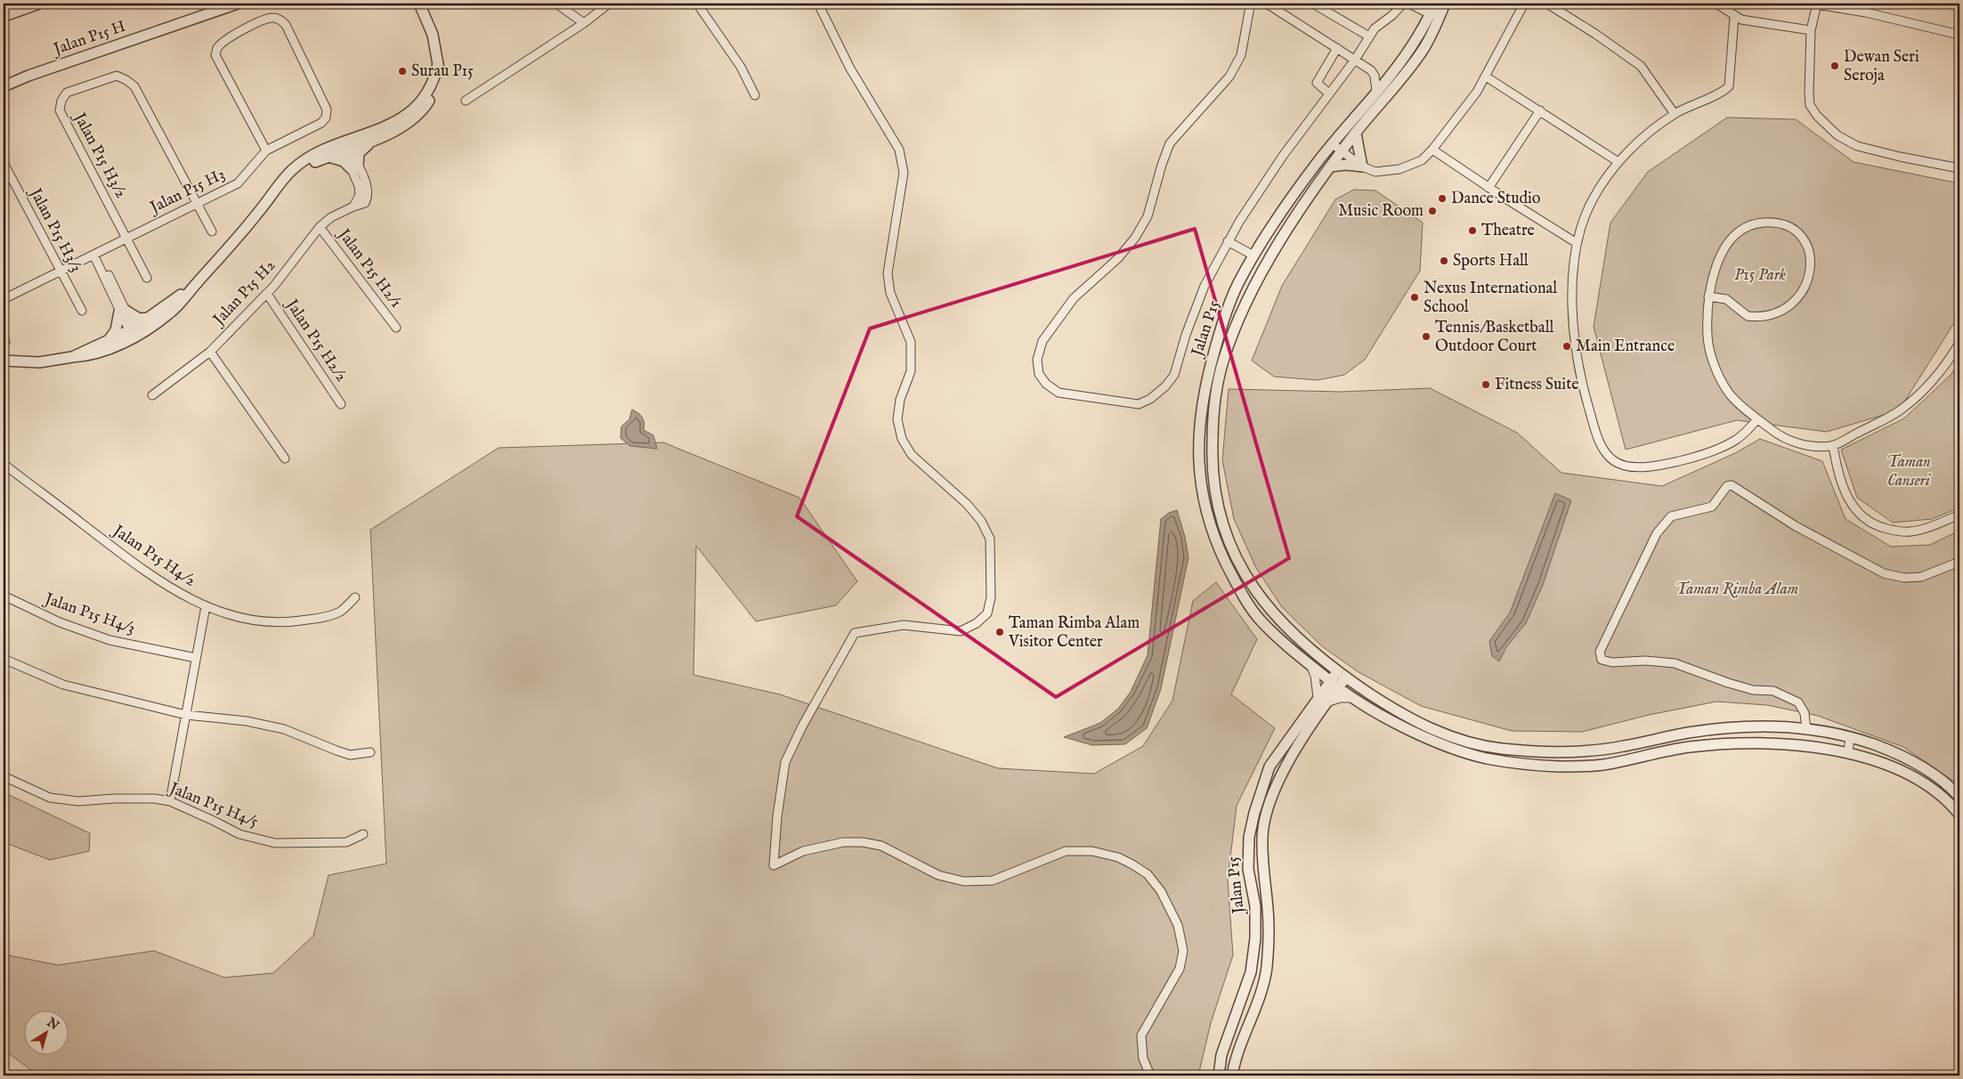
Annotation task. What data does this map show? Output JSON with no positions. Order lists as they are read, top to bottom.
{
  "streets": {
    "street": [
      "Jalan P15 H",
      "Jalan P15 H3/2",
      "Jalan P15 H3",
      "Jalan P15 H3/3",
      "Jalan P15 H2/1",
      "Jalan P15 H2",
      "Jalan P15",
      "Jalan P15 H2/2",
      "Jalan P15 H4/2",
      "Jalan P15 H4/3",
      "Jalan P15 H4/5"
    ]
  },
  "crossings": [
    ["Jalan P15 H3/2", "Jalan P15 H3"],
    ["Jalan P15 H3", "Jalan P15 H3/3"],
    ["Jalan P15 H2/1", "Jalan P15 H2"],
    ["Jalan P15 H2", "Jalan P15 H2/2"]
  ],
  "parks": ["P15 Park", "Taman Canseri", "Taman Rimba Alam"],
  "places": [
    "Dewan Seri Seroja",
    "Surau P15",
    "Dance Studio",
    "Music Room",
    "Theatre",
    "Sports Hall",
    "Nexus International School",
    "Tennis/Basketball Outdoor Court",
    "Main Entrance",
    "Fitness Suite",
    "Taman Rimba Alam Visitor Center"
  ],
  "north": "top right"
}
